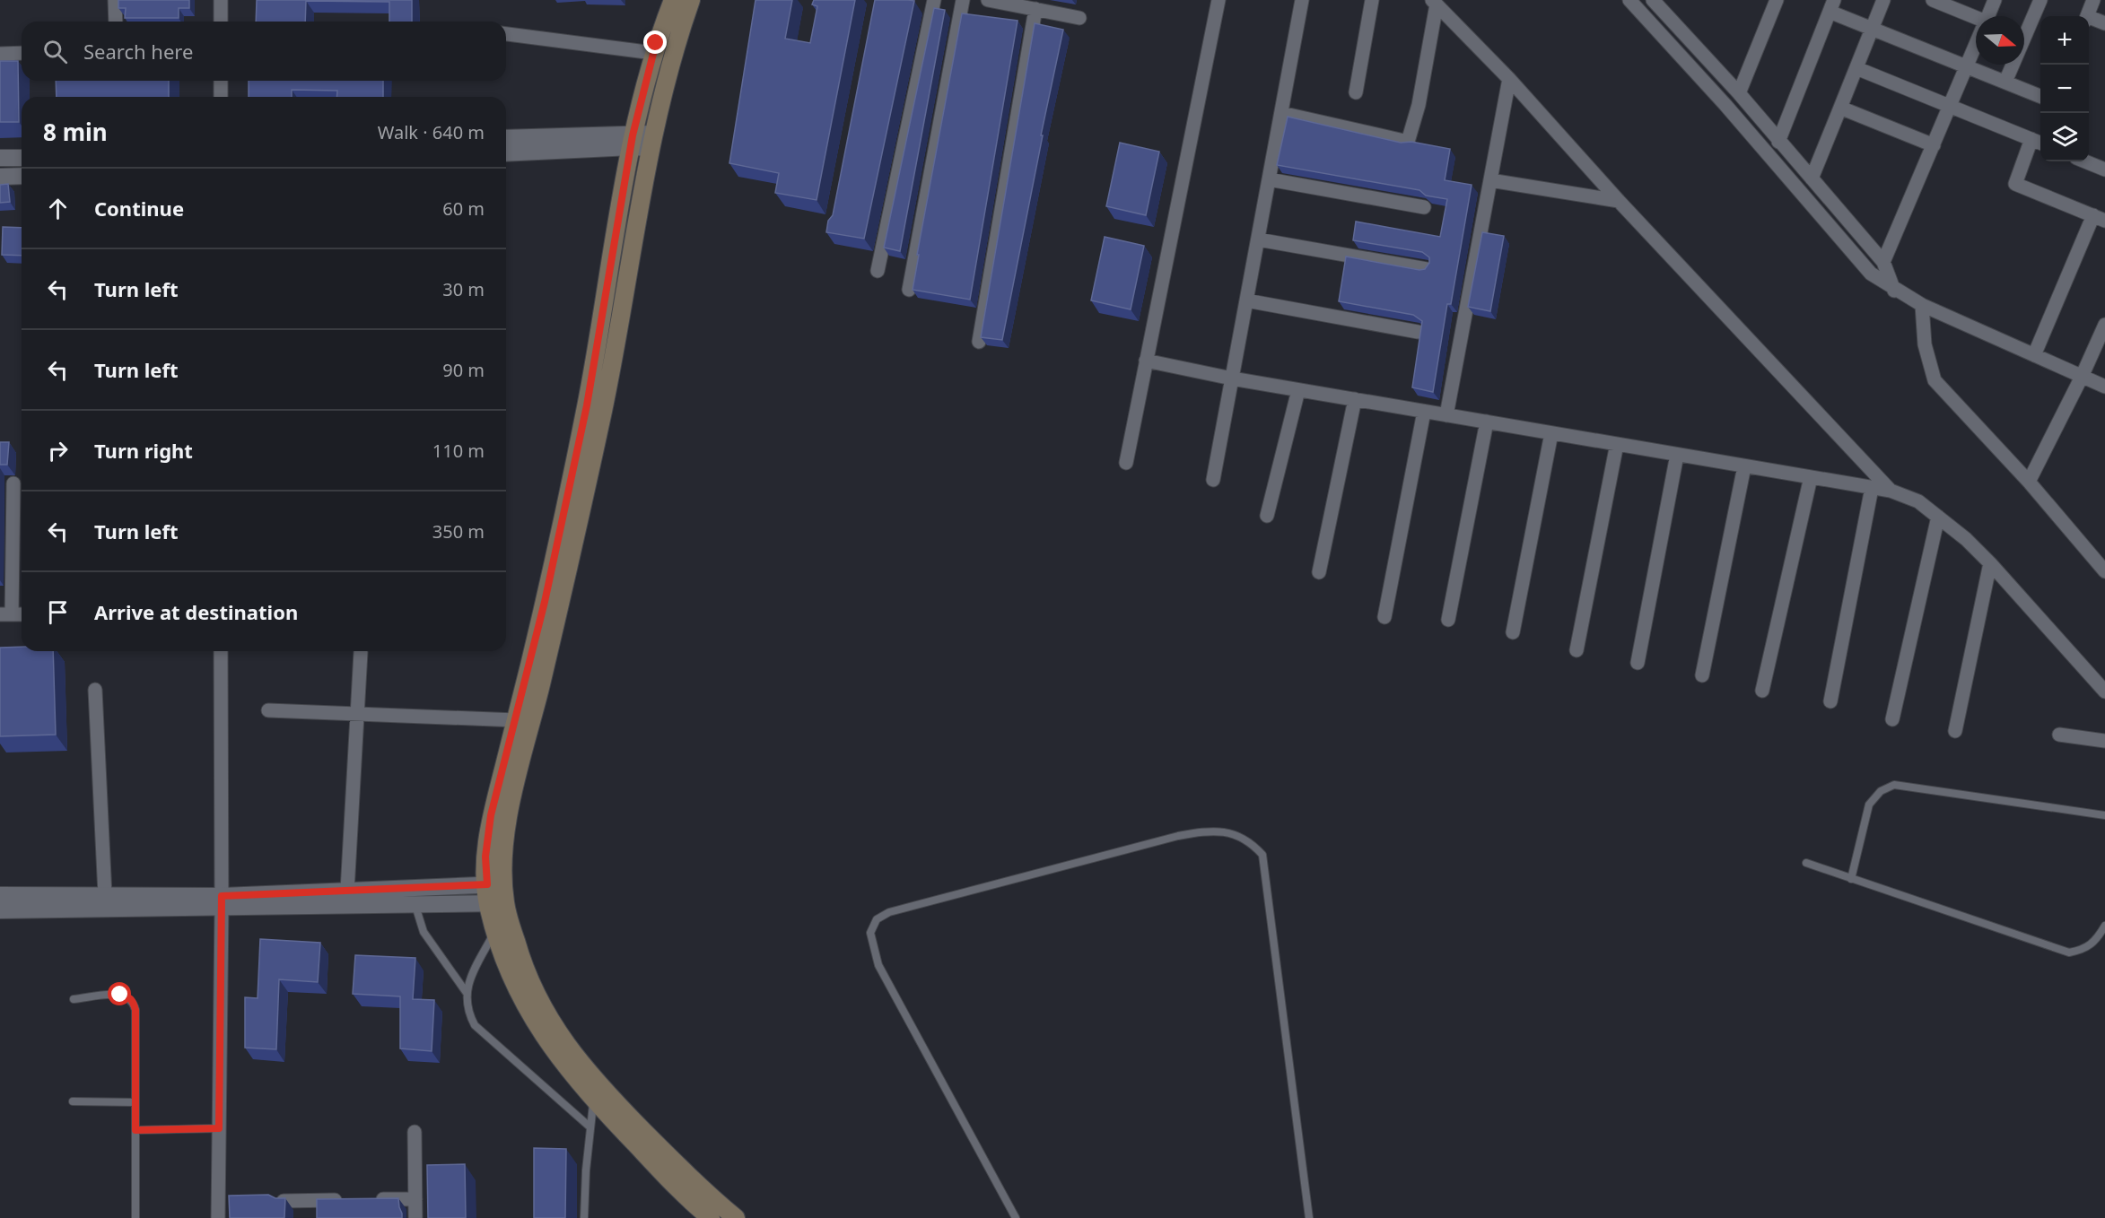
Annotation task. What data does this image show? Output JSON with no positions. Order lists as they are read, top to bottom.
{
  "north": "right",
  "page": {
    "map_buttons": ["+", "−"],
    "search": "Search here",
    "heading": ["8 min", "Walk · 640 m"],
    "list": [
      ["Continue", "60 m"],
      ["Turn left", "30 m"],
      ["Turn left", "90 m"],
      ["Turn right", "110 m"],
      ["Turn left", "350 m"],
      "Arrive at destination"
    ]
  }
}
